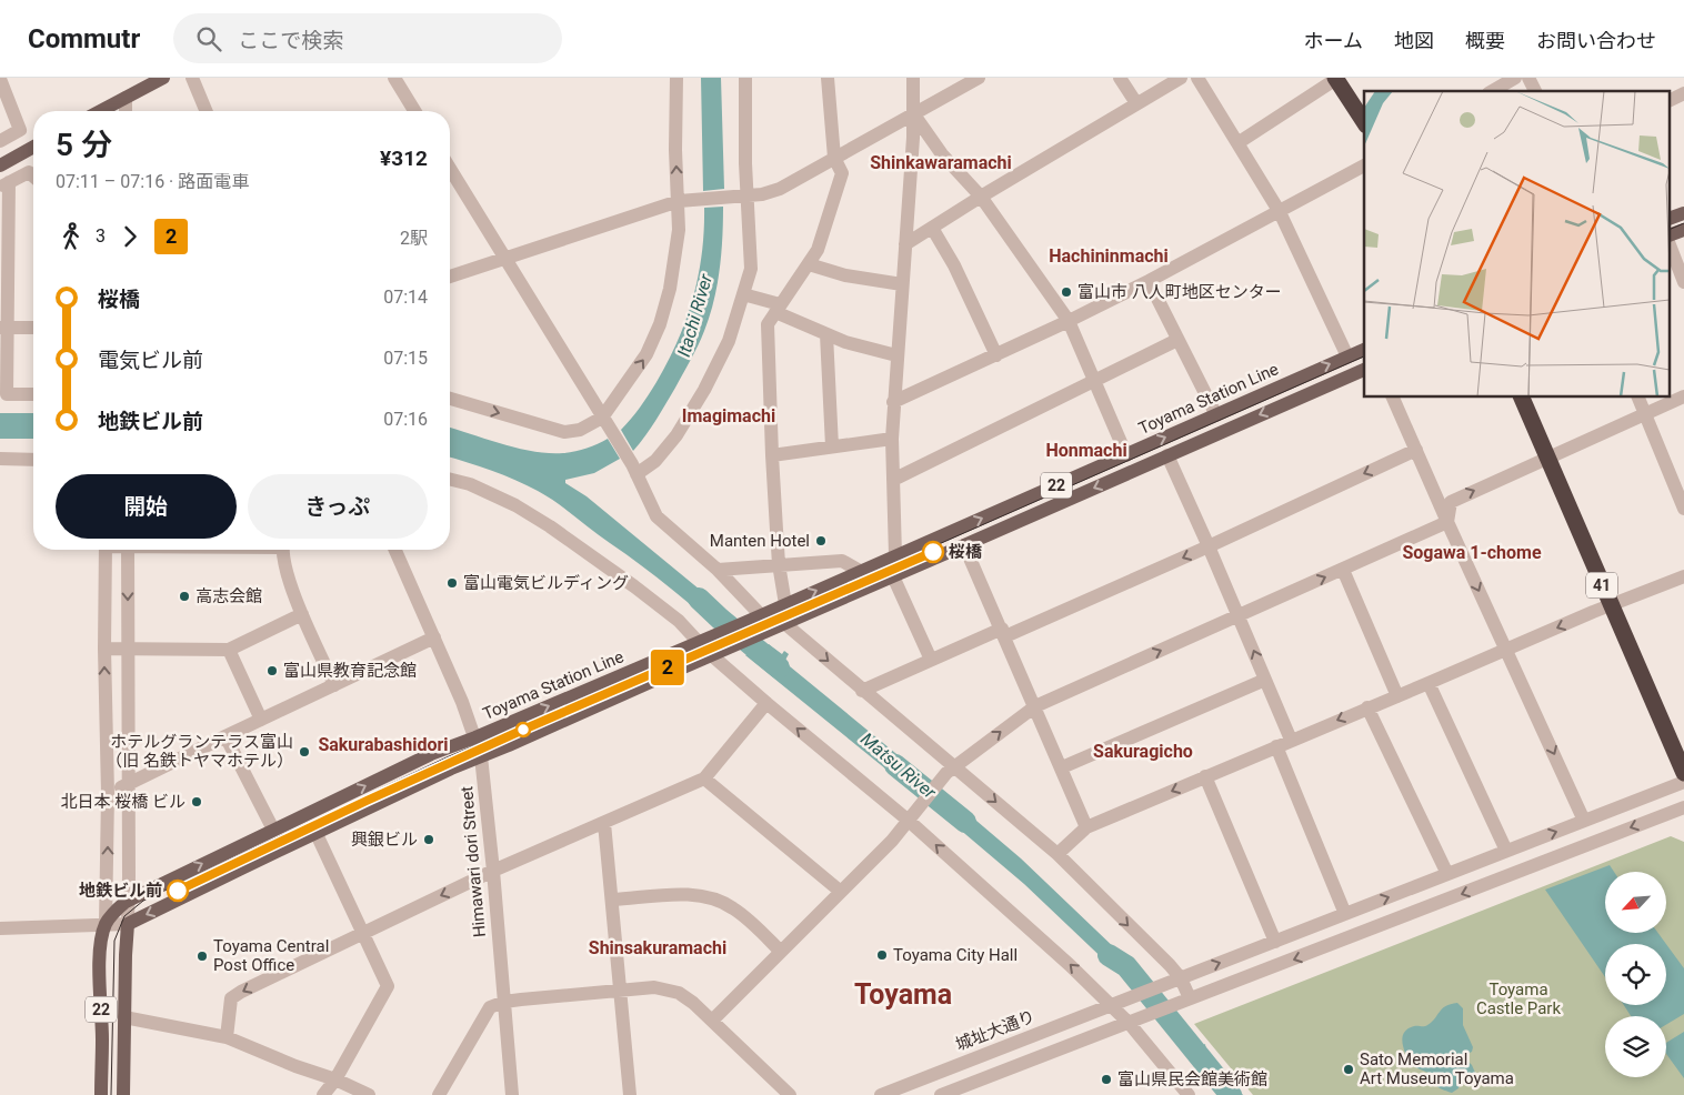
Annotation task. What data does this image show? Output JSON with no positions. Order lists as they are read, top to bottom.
{
  "streets": {
    "highway": ["41"],
    "main road": ["Toyama Station Line", "22"],
    "street": ["Himawari dori Street", "城址大通り"]
  },
  "crossings": [
    ["Toyama Station Line", "22"],
    ["Toyama Station Line", "Himawari dori Street"]
  ],
  "districts": [
    "Shinkawaramachi",
    "Hachininmachi",
    "Imagimachi",
    "Honmachi",
    "Sogawa 1-chome",
    "Sakurabashidori",
    "Sakuragicho",
    "Shinsakuramachi",
    "Toyama"
  ],
  "water": ["Itachi River", "Matsu River"],
  "parks": ["Toyama Castle Park"],
  "places": [
    "富山市 八人町地区センター",
    "Manten Hotel",
    "桜橋",
    "富山電気ビルディング",
    "高志会館",
    "富山県教育記念館",
    "ホテルグランテラス富山 （旧 名鉄トヤマホテル）",
    "北日本 桜橋 ビル",
    "興銀ビル",
    "地鉄ビル前",
    "Toyama City Hall",
    "Toyama Central Post Office",
    "Sato Memorial Art Museum Toyama",
    "富山県民会館美術館"
  ],
  "lines": ["tram line 2"],
  "north": "bottom left",
  "page": {
    "header": "Commutr",
    "search": "ここで検索",
    "nav": [
      "ホーム",
      "地図",
      "概要",
      "お問い合わせ"
    ],
    "on_map": "2",
    "heading": ["5 分", "07:11 – 07:16 · 路面電車", "¥312"],
    "legs": ["3", "2", "2駅"],
    "list": [
      {
        "name": "桜橋",
        "value": "07:14"
      },
      {
        "name": "電気ビル前",
        "value": "07:15"
      },
      {
        "name": "地鉄ビル前",
        "value": "07:16"
      }
    ],
    "buttons": ["開始", "きっぷ"]
  }
}
